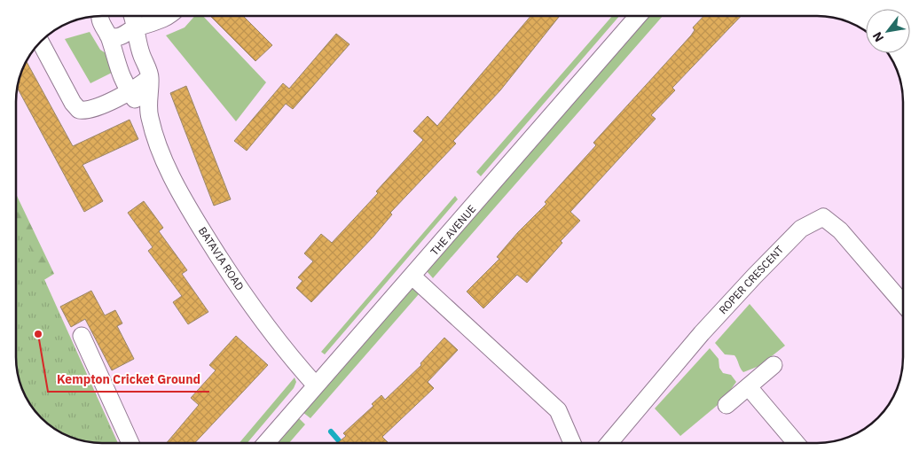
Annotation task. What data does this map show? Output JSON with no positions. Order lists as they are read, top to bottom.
{
  "streets": {
    "street": ["THE AVENUE", "BATAVIA ROAD", "ROPER CRESCENT"]
  },
  "crossings": [
    ["THE AVENUE", "BATAVIA ROAD"]
  ],
  "places": ["Kempton Cricket Ground"],
  "north": "bottom left"
}
